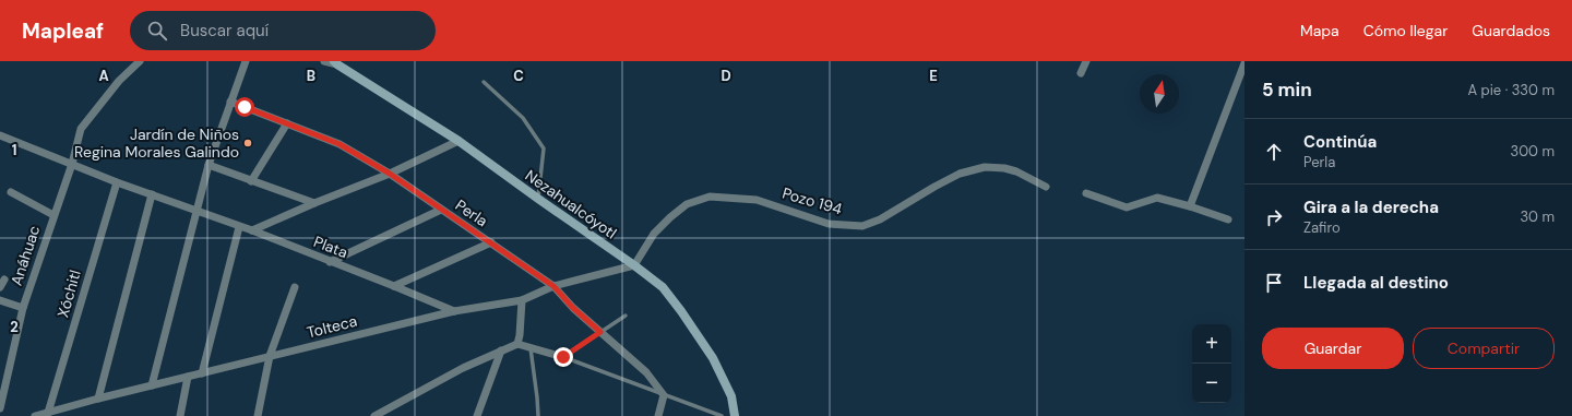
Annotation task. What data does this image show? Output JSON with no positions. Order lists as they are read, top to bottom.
{
  "streets": {
    "main road": ["Nezahualcóyotl"],
    "street": [
      "Pozo 194",
      "Perla",
      "Plata",
      "Anáhuac",
      "Xóchitl",
      "Tolteca"
    ]
  },
  "crossings": [
    ["Pozo 194", "Nezahualcóyotl"],
    ["Pozo 194", "Tolteca"],
    ["Nezahualcóyotl", "Tolteca"],
    ["Perla", "Tolteca"],
    ["Plata", "Anáhuac"],
    ["Plata", "Xóchitl"],
    ["Plata", "Tolteca"],
    ["Xóchitl", "Tolteca"]
  ],
  "places": ["Jardín de Niños Regina Morales Galindo"],
  "north": "top",
  "page": {
    "header": "Mapleaf",
    "search": "Buscar aquí",
    "nav": ["Mapa", "Cómo llegar", "Guardados"],
    "heading": ["5 min", "A pie · 330 m"],
    "list": [
      ["Continúa", "Perla", "300 m"],
      ["Gira a la derecha", "Zafiro", "30 m"],
      "Llegada al destino"
    ],
    "buttons": ["Guardar", "Compartir"],
    "map_buttons": ["+", "−"]
  },
  "grid": {
    "columns": [
      "A",
      "B",
      "C",
      "D",
      "E"
    ],
    "rows": ["1", "2"]
  }
}
